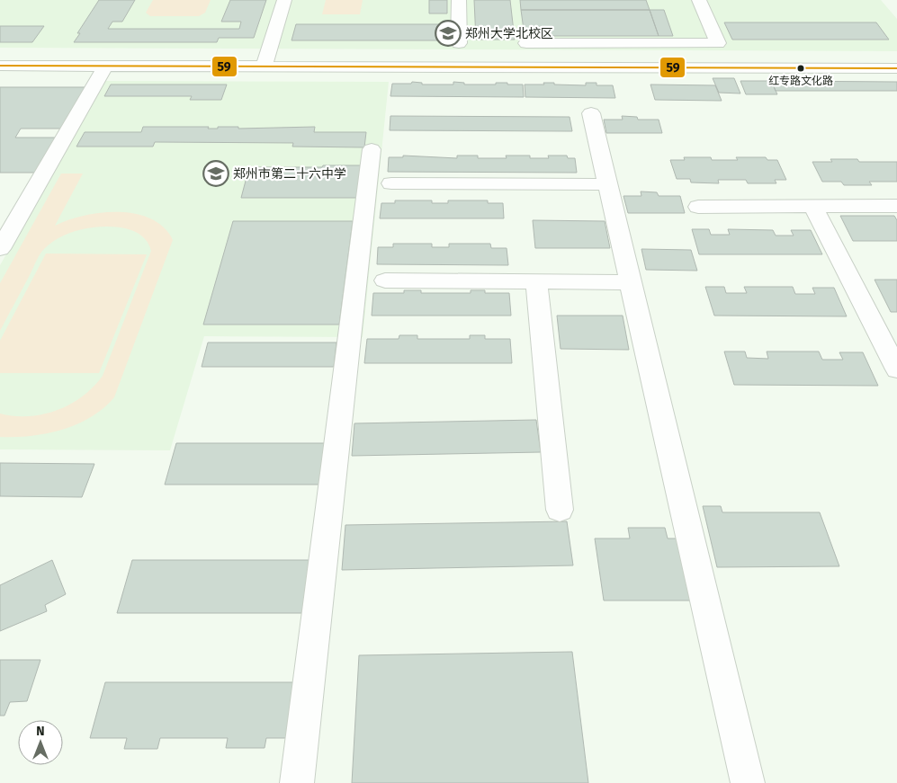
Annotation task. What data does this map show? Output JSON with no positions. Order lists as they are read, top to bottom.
{
  "places": {
    "school or university": ["郑州大学北校区", "郑州市第二十六中学"],
    "other": ["红专路文化路"]
  },
  "lines": ["transit line 59"],
  "north": "top"
}
